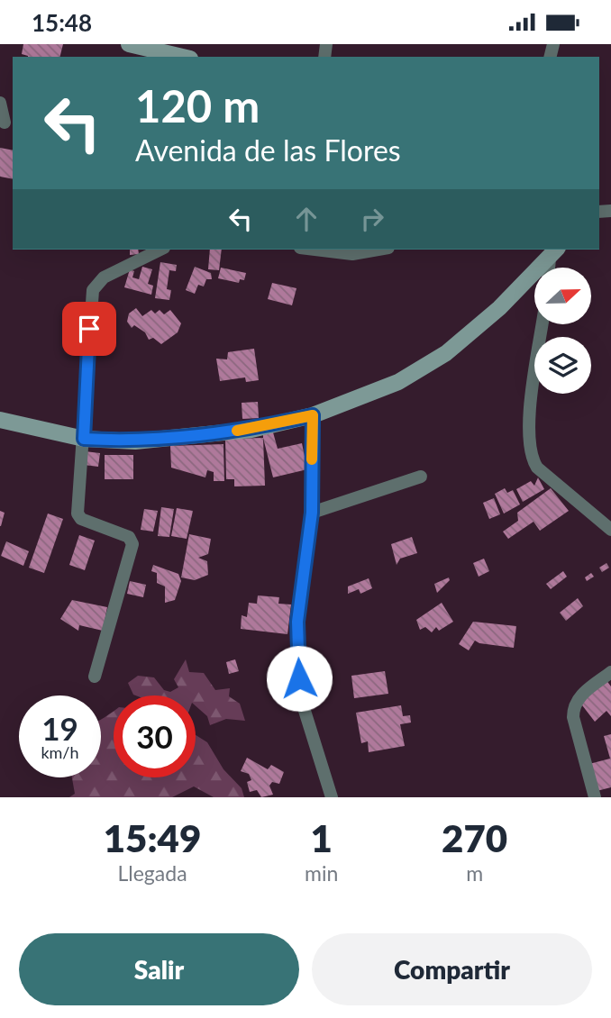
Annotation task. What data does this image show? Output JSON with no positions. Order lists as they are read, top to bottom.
{
  "north": "right",
  "page": {
    "status": "15:48",
    "turn": ["120 m", "Avenida de las Flores"],
    "speed": "19 km/h",
    "limit": "30",
    "eta": [
      "15:49",
      "Llegada",
      "1",
      "min",
      "270",
      "m"
    ],
    "buttons": ["Salir", "Compartir"]
  }
}
